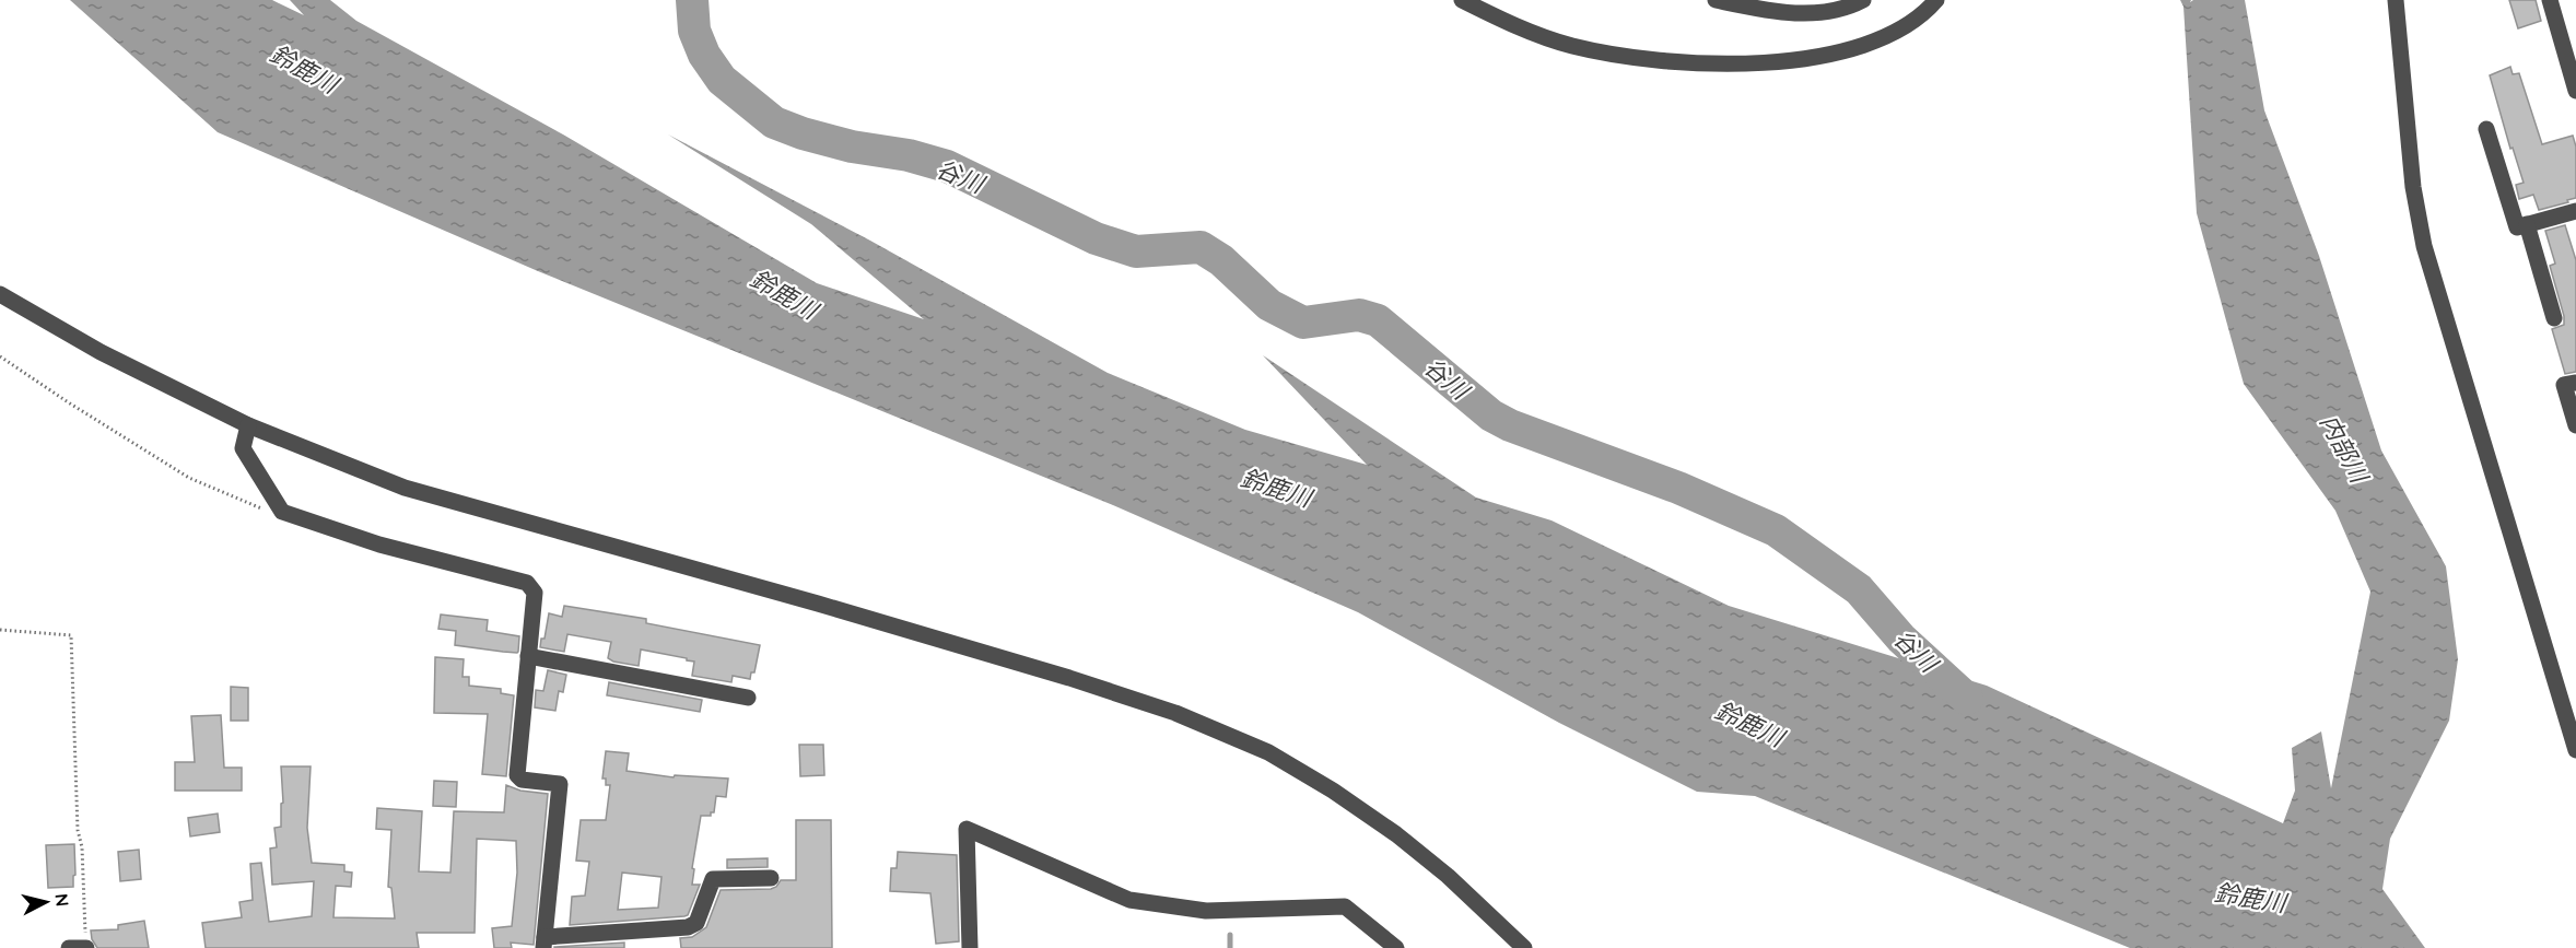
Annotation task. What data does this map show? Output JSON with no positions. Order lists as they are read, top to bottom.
{
  "water": ["鈴鹿川", "谷川", "内部川"],
  "north": "right"
}
